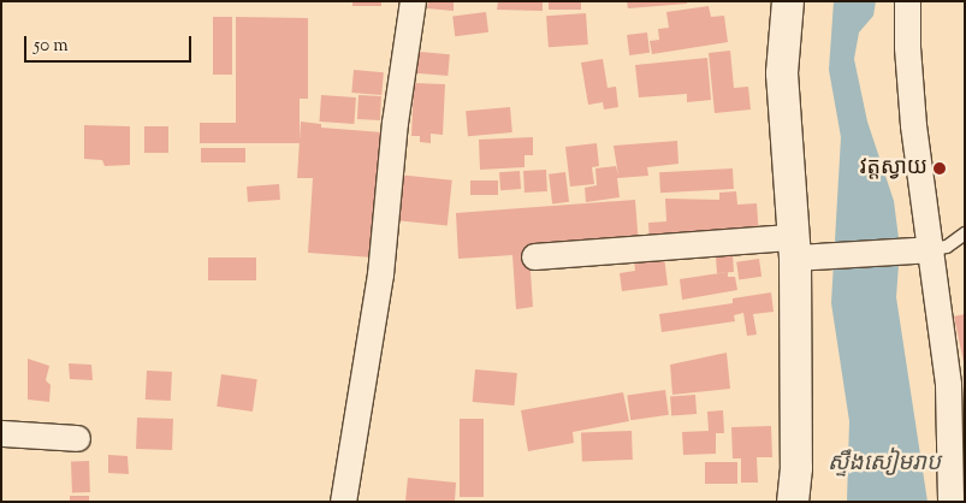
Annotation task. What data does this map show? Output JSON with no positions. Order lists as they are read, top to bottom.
{
  "water": ["ស្ទឹងសៀមរាប"],
  "places": ["វត្តស្វាយ"],
  "scale_bar": "50 m"
}
